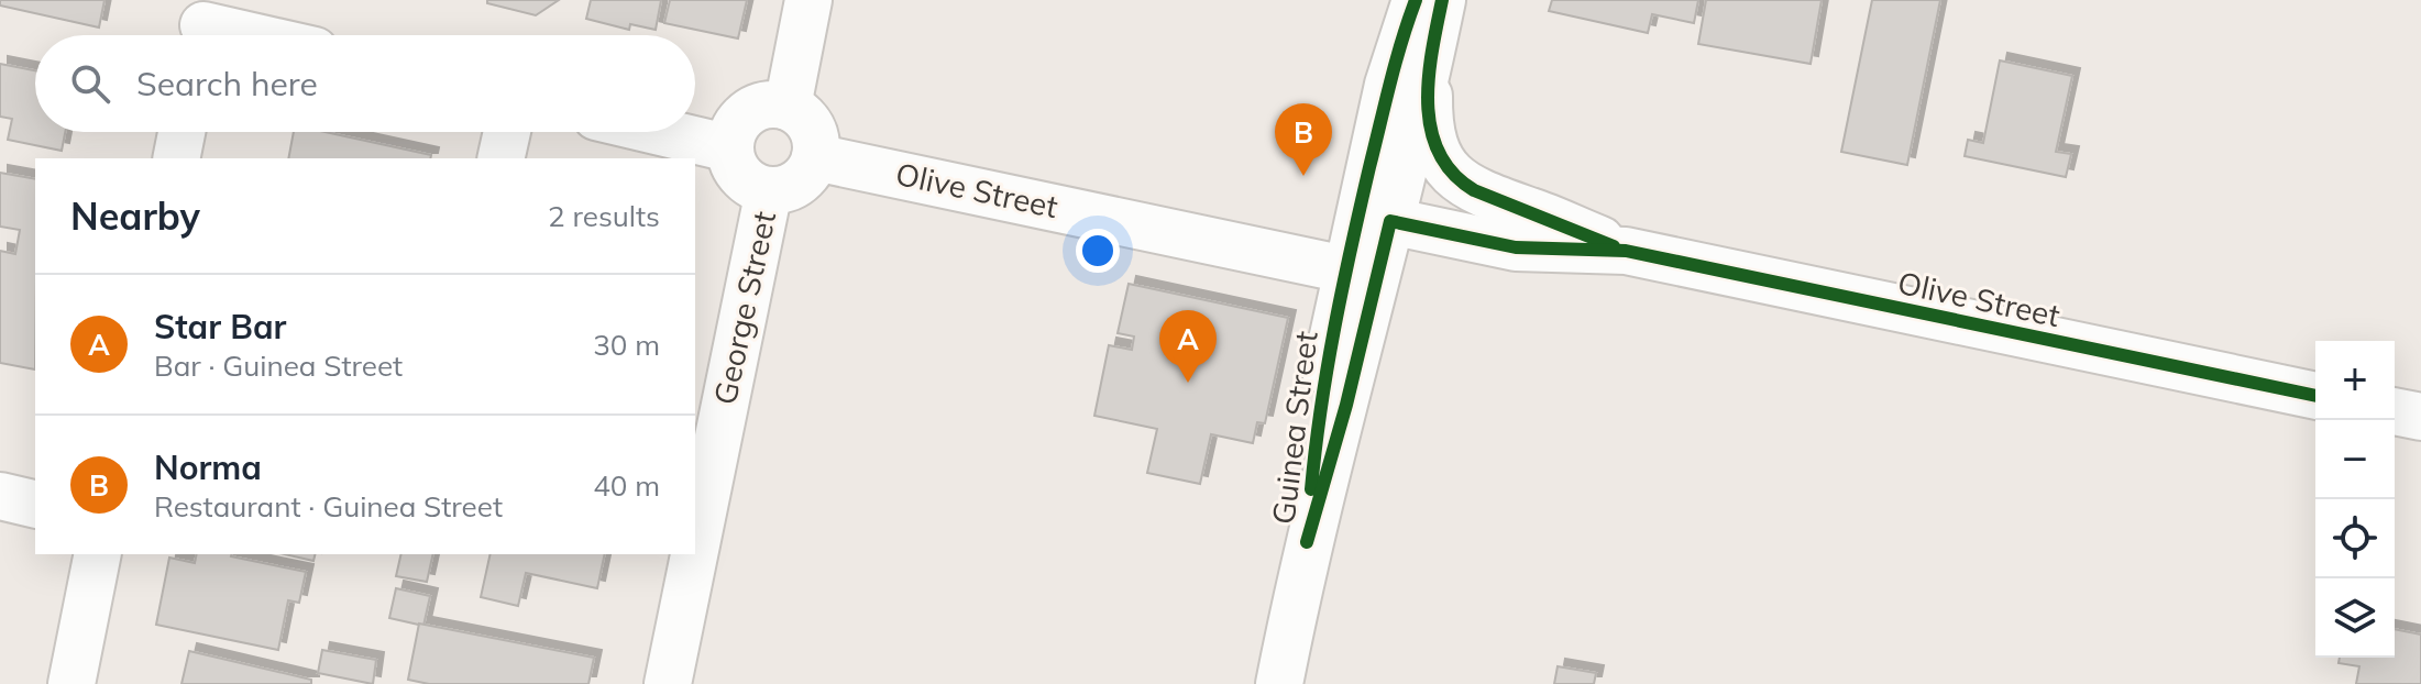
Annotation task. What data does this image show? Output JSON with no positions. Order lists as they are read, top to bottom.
{
  "streets": {
    "street": ["Olive Street", "George Street", "Guinea Street"]
  },
  "crossings": [
    ["Olive Street", "George Street"],
    ["Olive Street", "Guinea Street"]
  ],
  "page": {
    "search": "Search here",
    "pins": ["B", "A"],
    "heading": ["Nearby", "2 results"],
    "list": [
      {
        "mark": "A",
        "name": "Star Bar",
        "note": "Bar · Guinea Street",
        "value": "30 m"
      },
      {
        "mark": "B",
        "name": "Norma",
        "note": "Restaurant · Guinea Street",
        "value": "40 m"
      }
    ],
    "map_buttons": ["+", "−"]
  }
}
